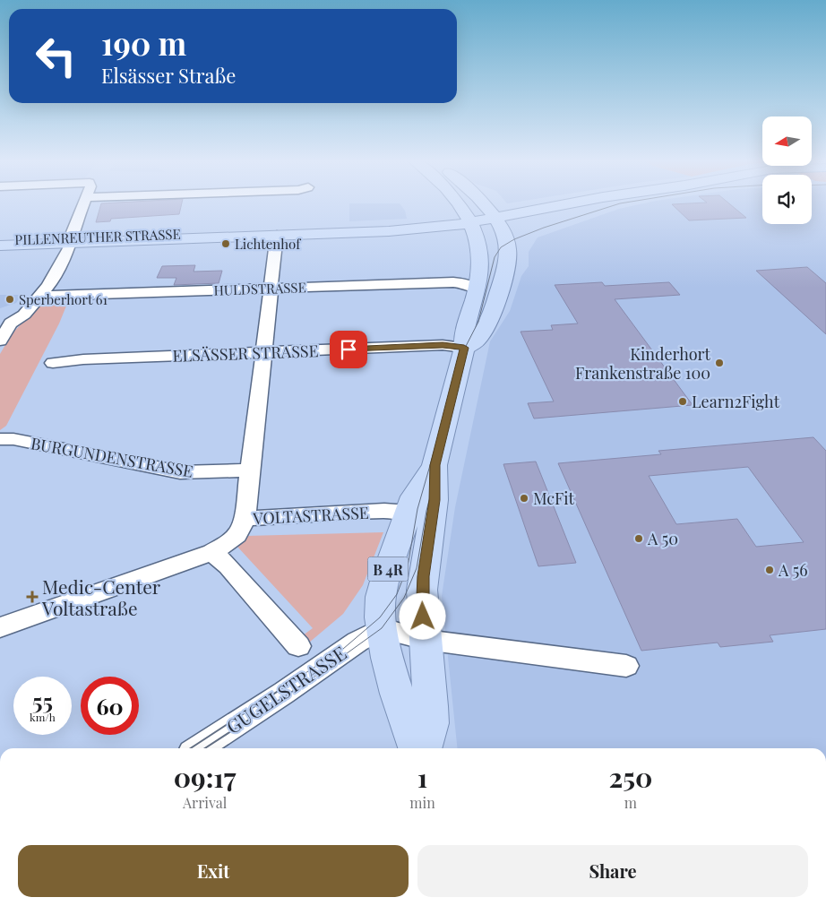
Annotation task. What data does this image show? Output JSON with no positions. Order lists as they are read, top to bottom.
{
  "streets": {
    "main road": ["PILLENREUTHER STRASSE", "B 4R"],
    "street": [
      "HULDSTRASSE",
      "ELSÄSSER STRASSE",
      "BURGUNDENSTRASSE",
      "VOLTASTRASSE",
      "GUGELSTRASSE"
    ]
  },
  "crossings": [
    ["PILLENREUTHER STRASSE", "B 4R"],
    ["HULDSTRASSE", "B 4R"],
    ["ELSÄSSER STRASSE", "B 4R"],
    ["VOLTASTRASSE", "B 4R"],
    ["B 4R", "GUGELSTRASSE"]
  ],
  "places": {
    "other": [
      "Lichtenhof",
      "Sperberhort 61",
      "Kinderhort Frankenstraße 100",
      "Learn2Fight",
      "McFit",
      "A 50",
      "A 56"
    ],
    "health": ["Medic-Center Voltastraße"]
  },
  "north": "left",
  "page": {
    "turn": ["190 m", "Elsässer Straße"],
    "speed": "55 km/h",
    "limit": "60",
    "eta": [
      "09:17",
      "Arrival",
      "1",
      "min",
      "250",
      "m"
    ],
    "buttons": ["Exit", "Share"]
  }
}
